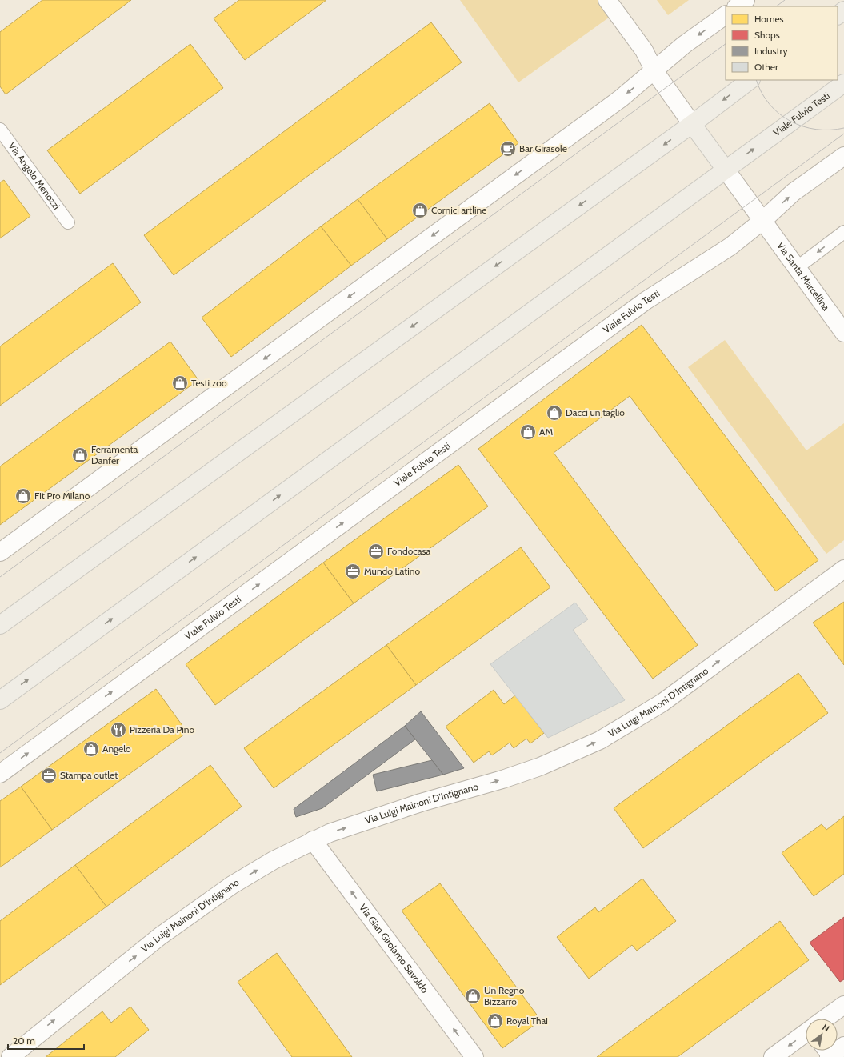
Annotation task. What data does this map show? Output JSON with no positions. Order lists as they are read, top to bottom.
{
  "streets": {
    "main road": ["Viale Fulvio Testi"],
    "street": ["Via Santa Marcellina", "Via Luigi Mainoni D'Intignano", "Via Gian Girolamo Savoldo"],
    "lane": ["Via Angelo Menozzi"]
  },
  "crossings": [
    ["Viale Fulvio Testi", "Via Santa Marcellina"],
    ["Via Luigi Mainoni D'Intignano", "Via Gian Girolamo Savoldo"]
  ],
  "one_way": ["Via Luigi Mainoni D'Intignano", "Via Gian Girolamo Savoldo"],
  "places": {
    "cafe": ["Bar Girasole"],
    "shop": [
      "Cornici artline",
      "Testi zoo",
      "Dacci un taglio",
      "AM",
      "Ferramenta Danfer",
      "Fit Pro Milano",
      "Angelo",
      "Un Regno Bizzarro",
      "Royal Thai"
    ],
    "office": ["Fondocasa", "Mundo Latino", "Stampa outlet"],
    "restaurant": ["Pizzeria Da Pino"]
  },
  "legend": [
    "Homes",
    "Shops",
    "Industry",
    "Other"
  ],
  "scale_bar": "20 m",
  "north": "top right"
}
